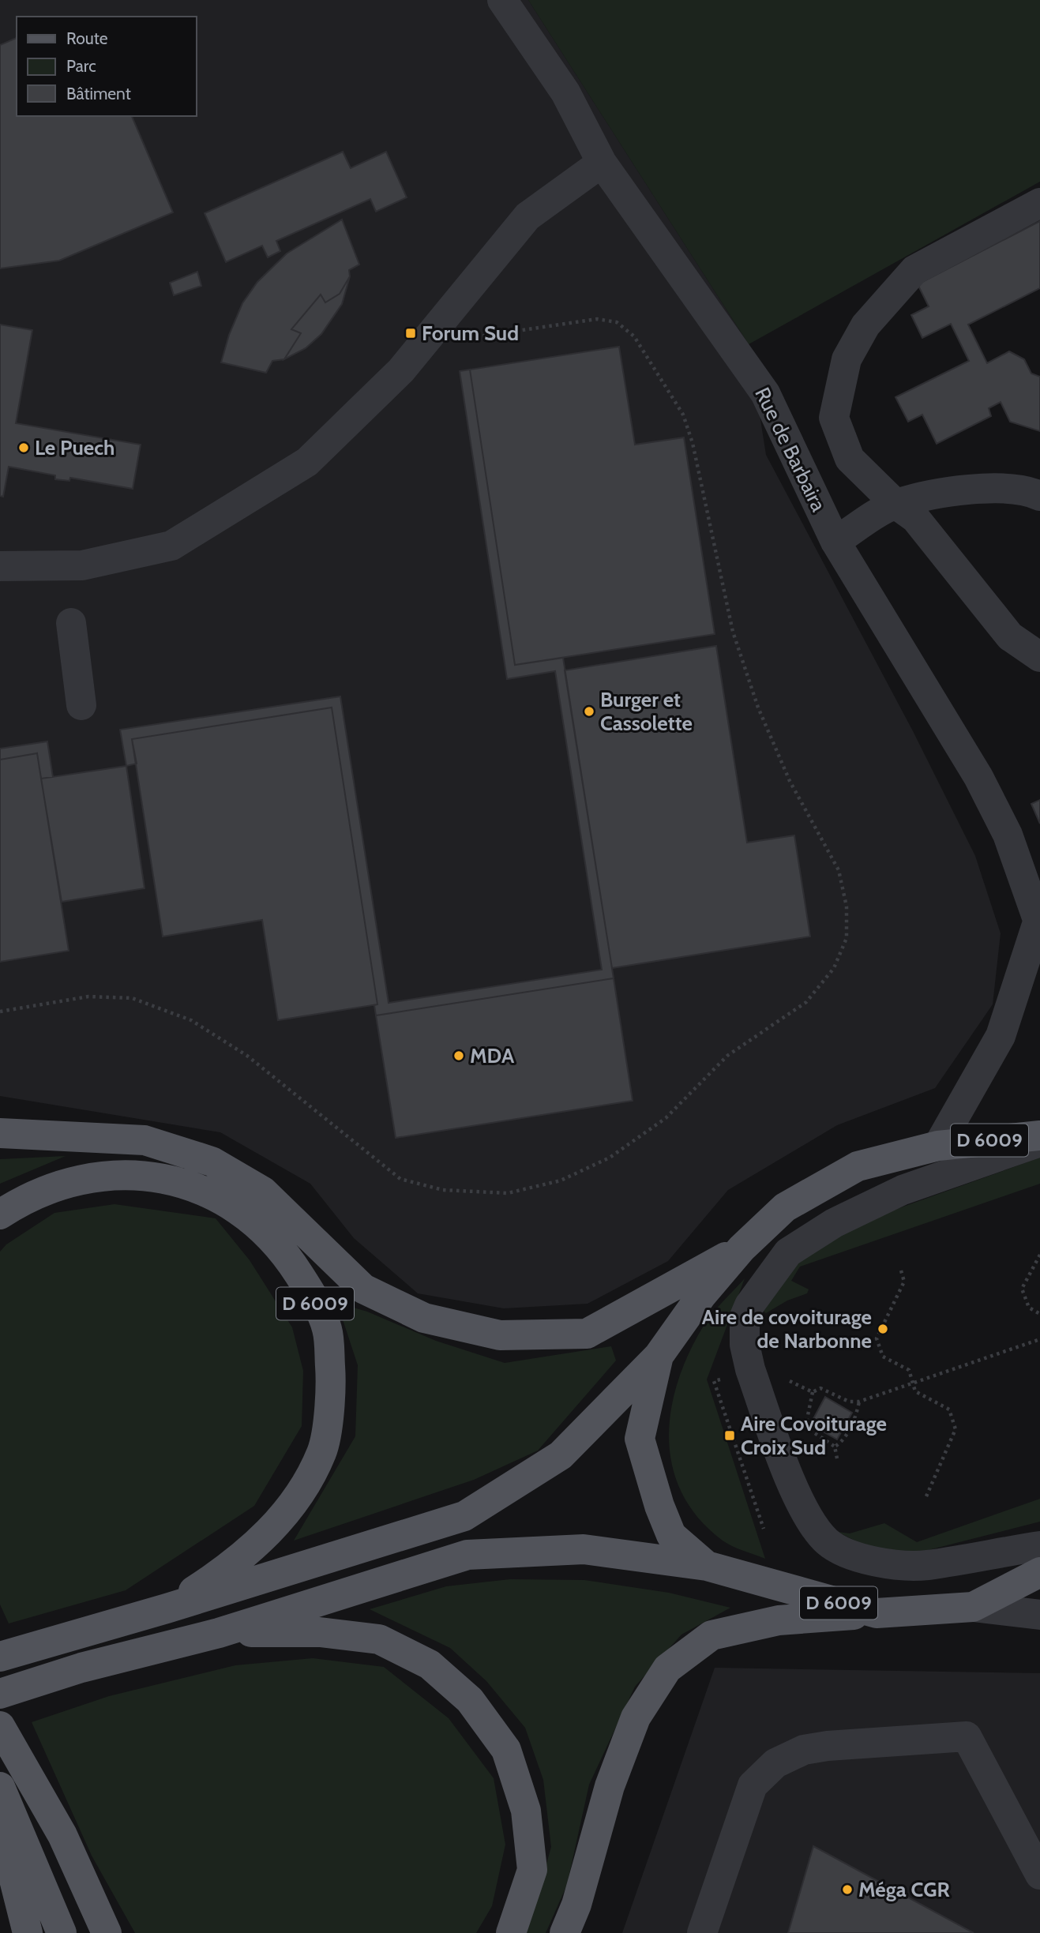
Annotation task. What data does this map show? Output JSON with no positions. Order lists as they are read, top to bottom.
{
  "streets": {
    "main road": ["D 6009"],
    "street": ["Rue de Barbaira"]
  },
  "crossings": [
    ["Rue de Barbaira", "D 6009"]
  ],
  "places": {
    "transit": ["Forum Sud", "Aire Covoiturage Croix Sud"],
    "other": [
      "Le Puech",
      "Burger et Cassolette",
      "MDA",
      "Aire de covoiturage de Narbonne",
      "Méga CGR"
    ]
  },
  "legend": ["Route", "Parc", "Bâtiment"]
}
